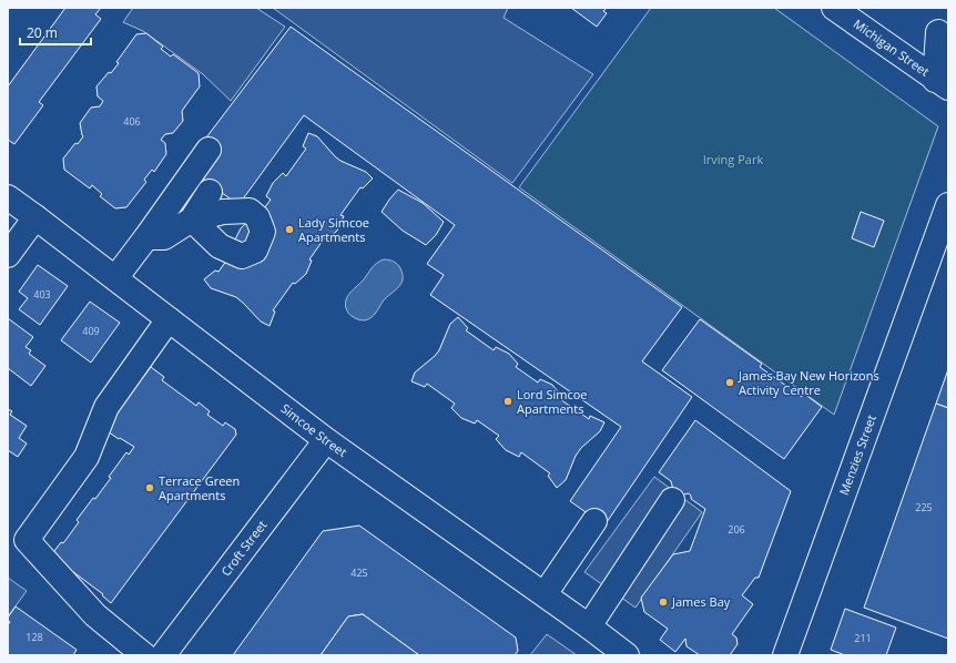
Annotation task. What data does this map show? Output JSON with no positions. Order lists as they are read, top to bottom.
{
  "streets": {
    "street": [
      "Michigan Street",
      "Simcoe Street",
      "Menzies Street",
      "Croft Street"
    ]
  },
  "crossings": [
    ["Simcoe Street", "Croft Street"]
  ],
  "parks": ["Irving Park"],
  "places": [
    "Lady Simcoe Apartments",
    "James Bay New Horizons Activity Centre",
    "Lord Simcoe Apartments",
    "Terrace Green Apartments",
    "James Bay"
  ],
  "house_numbers": [
    "406",
    "403",
    "409",
    "225",
    "206",
    "425",
    "128",
    "211"
  ],
  "scale_bar": "20 m"
}
